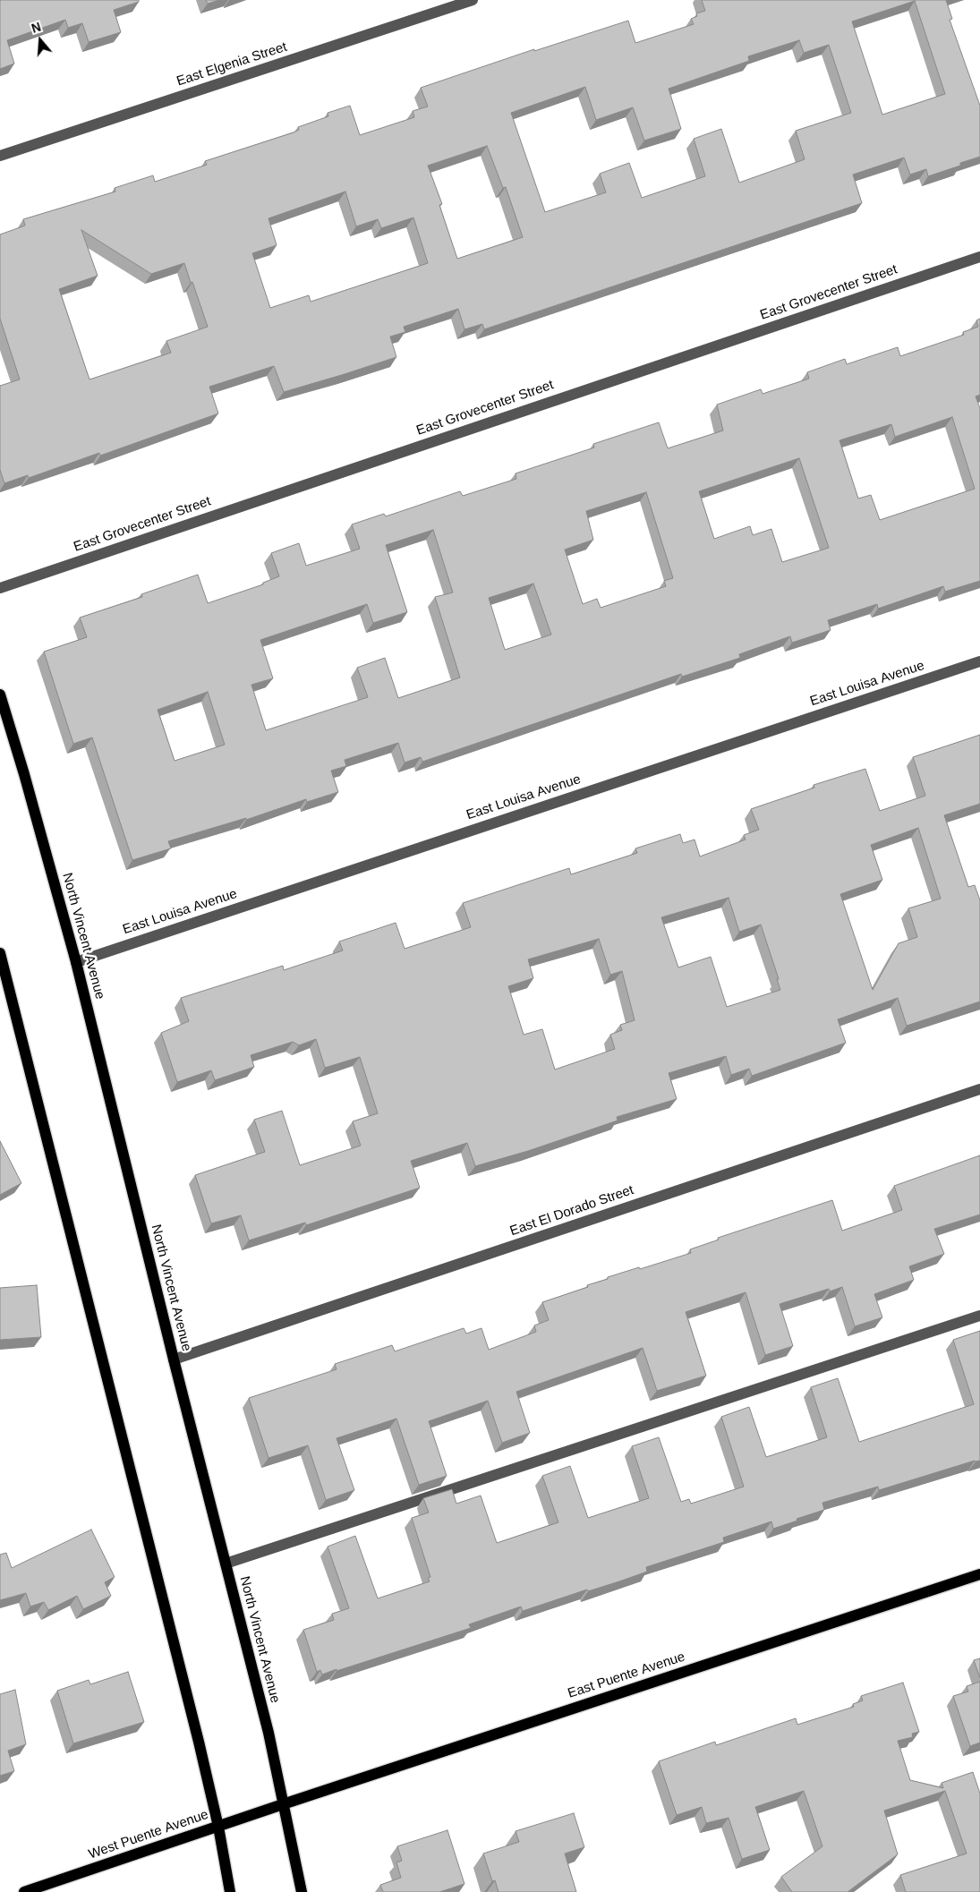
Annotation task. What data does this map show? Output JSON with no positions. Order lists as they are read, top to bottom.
{
  "streets": {
    "main road": ["North Vincent Avenue", "East Puente Avenue", "West Puente Avenue"],
    "street": [
      "East Elgenia Street",
      "East Grovecenter Street",
      "East Louisa Avenue",
      "East El Dorado Street"
    ]
  },
  "crossings": [
    ["East Louisa Avenue", "North Vincent Avenue"],
    ["North Vincent Avenue", "East El Dorado Street"],
    ["North Vincent Avenue", "East Puente Avenue"],
    ["North Vincent Avenue", "West Puente Avenue"],
    ["East Puente Avenue", "West Puente Avenue"]
  ],
  "north": "top"
}
